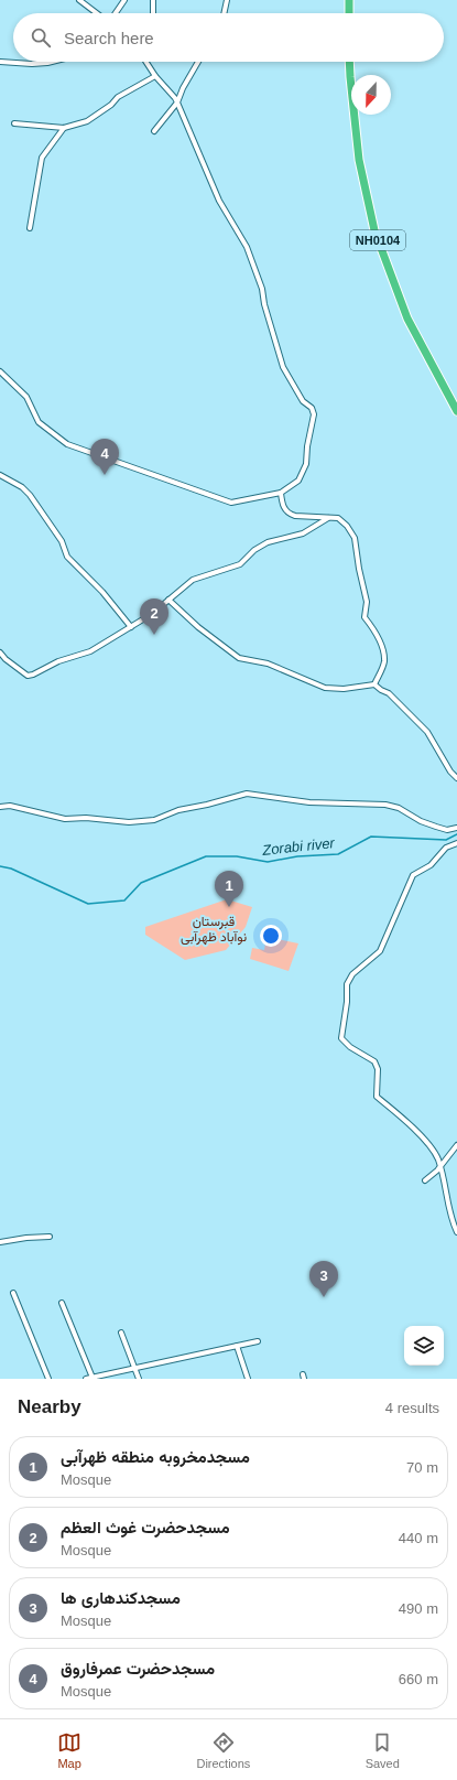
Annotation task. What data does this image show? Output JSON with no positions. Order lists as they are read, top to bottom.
{
  "streets": {
    "highway": ["NH0104"]
  },
  "water": ["Zorabi river"],
  "parks": ["قبرستان نوآباد ظهرآبی"],
  "north": "bottom",
  "page": {
    "search": "Search here",
    "pins": [
      "4",
      "2",
      "1",
      "3"
    ],
    "heading": ["Nearby", "4 results"],
    "list": [
      {
        "mark": "1",
        "name": "مسجدمخروبه منطقه ظهرآبی",
        "note": "Mosque",
        "value": "70 m"
      },
      {
        "mark": "2",
        "name": "مسجدحضرت غوث العظم",
        "note": "Mosque",
        "value": "440 m"
      },
      {
        "mark": "3",
        "name": "مسجدکندهاری ها",
        "note": "Mosque",
        "value": "490 m"
      },
      {
        "mark": "4",
        "name": "مسجدحضرت عمرفاروق",
        "note": "Mosque",
        "value": "660 m"
      }
    ],
    "nav": ["Map", "Directions", "Saved"]
  }
}
